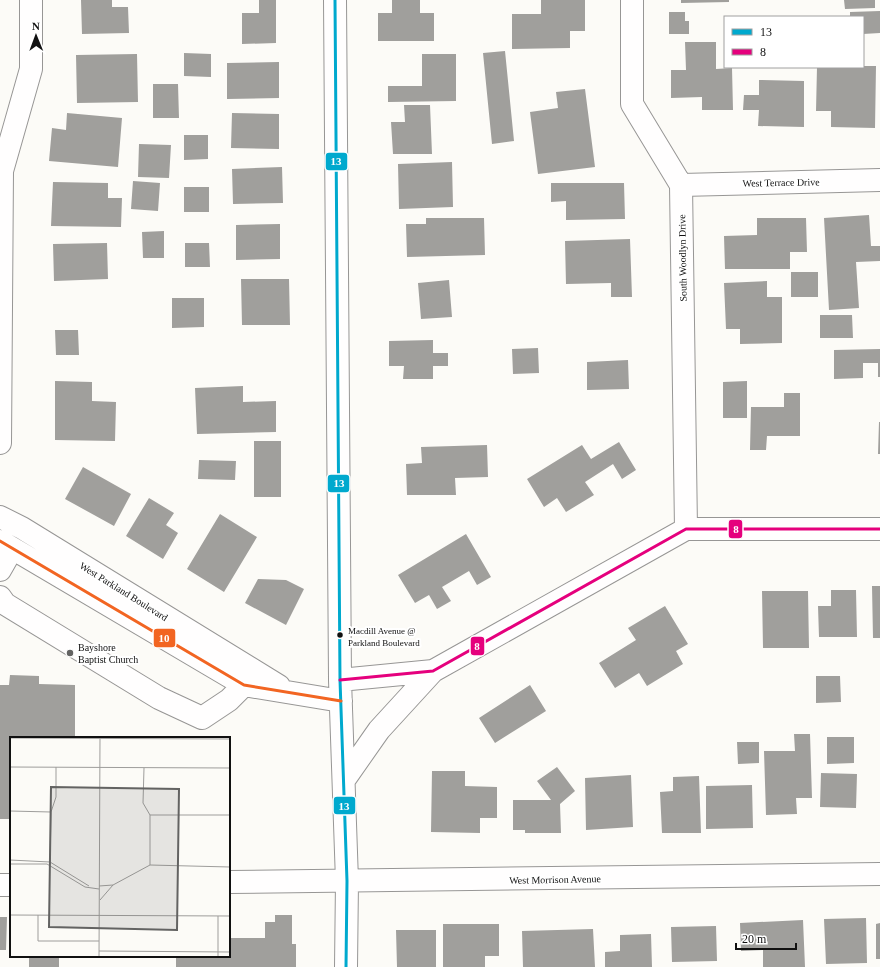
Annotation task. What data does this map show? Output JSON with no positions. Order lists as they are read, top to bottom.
{
  "streets": {
    "street": [
      "West Terrace Drive",
      "South Woodlyn Drive",
      "West Parkland Boulevard",
      "West Morrison Avenue"
    ]
  },
  "crossings": [
    ["West Terrace Drive", "South Woodlyn Drive"],
    ["South Woodlyn Drive", "West Parkland Boulevard"]
  ],
  "places": ["Macdill Avenue @ Parkland Boulevard", "Bayshore Baptist Church"],
  "lines": ["transit line 13", "transit line 8", "transit line 10"],
  "legend": ["13", "8"],
  "scale_bar": "20 m",
  "north": "top"
}
